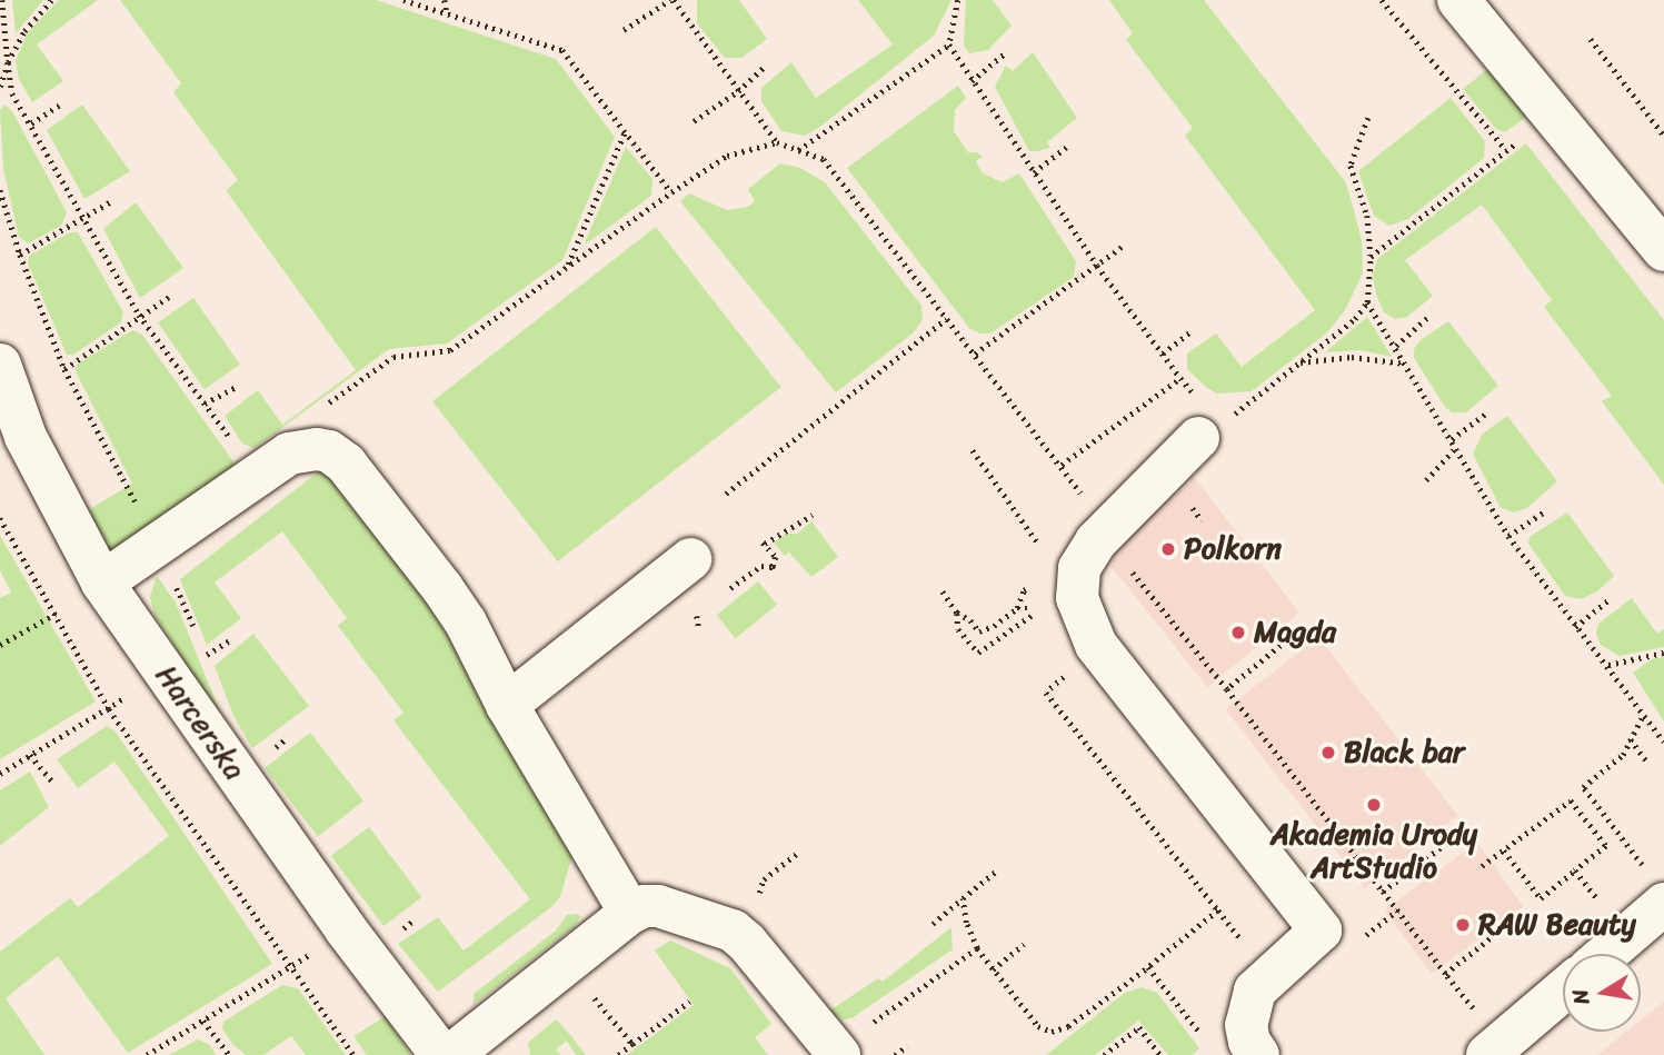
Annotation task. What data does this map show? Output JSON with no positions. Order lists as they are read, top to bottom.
{
  "streets": {
    "street": ["Harcerska"]
  },
  "places": [
    "Polkorn",
    "Magda",
    "Black bar",
    "Akademia Urody ArtStudio",
    "RAW Beauty"
  ],
  "north": "left"
}
